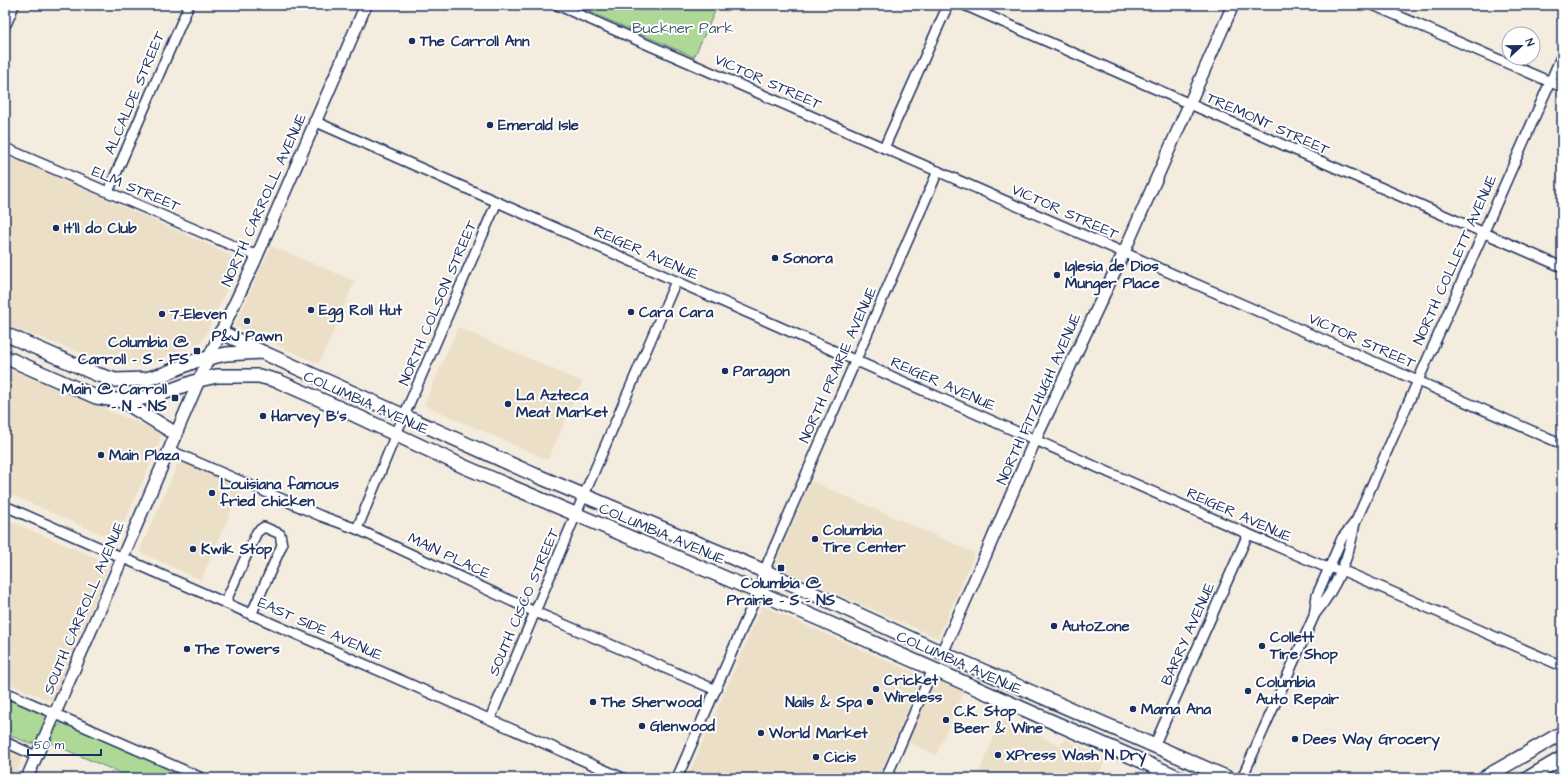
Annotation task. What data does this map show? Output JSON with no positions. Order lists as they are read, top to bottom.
{
  "streets": {
    "main road": ["COLUMBIA AVENUE"],
    "street": [
      "VICTOR STREET",
      "ALCALDE STREET",
      "TREMONT STREET",
      "ELM STREET",
      "NORTH CARROLL AVENUE",
      "REIGER AVENUE",
      "NORTH COLLETT AVENUE",
      "NORTH COLSON STREET",
      "NORTH PRAIRIE AVENUE",
      "NORTH FITZHUGH AVENUE",
      "MAIN PLACE",
      "SOUTH CISCO STREET",
      "SOUTH CARROLL AVENUE",
      "EAST SIDE AVENUE",
      "BARRY AVENUE"
    ]
  },
  "crossings": [
    ["VICTOR STREET", "NORTH COLLETT AVENUE"],
    ["VICTOR STREET", "NORTH PRAIRIE AVENUE"],
    ["VICTOR STREET", "NORTH FITZHUGH AVENUE"],
    ["ALCALDE STREET", "ELM STREET"],
    ["TREMONT STREET", "NORTH COLLETT AVENUE"],
    ["TREMONT STREET", "NORTH FITZHUGH AVENUE"],
    ["ELM STREET", "NORTH CARROLL AVENUE"],
    ["NORTH CARROLL AVENUE", "REIGER AVENUE"],
    ["NORTH CARROLL AVENUE", "COLUMBIA AVENUE"],
    ["NORTH CARROLL AVENUE", "MAIN PLACE"],
    ["NORTH CARROLL AVENUE", "SOUTH CARROLL AVENUE"],
    ["REIGER AVENUE", "NORTH COLLETT AVENUE"],
    ["REIGER AVENUE", "NORTH COLSON STREET"],
    ["REIGER AVENUE", "NORTH PRAIRIE AVENUE"],
    ["REIGER AVENUE", "NORTH FITZHUGH AVENUE"],
    ["REIGER AVENUE", "SOUTH CISCO STREET"],
    ["REIGER AVENUE", "BARRY AVENUE"],
    ["NORTH COLSON STREET", "COLUMBIA AVENUE"],
    ["NORTH COLSON STREET", "MAIN PLACE"],
    ["NORTH PRAIRIE AVENUE", "COLUMBIA AVENUE"],
    ["NORTH PRAIRIE AVENUE", "MAIN PLACE"],
    ["NORTH FITZHUGH AVENUE", "COLUMBIA AVENUE"],
    ["COLUMBIA AVENUE", "SOUTH CISCO STREET"],
    ["COLUMBIA AVENUE", "BARRY AVENUE"],
    ["MAIN PLACE", "SOUTH CISCO STREET"],
    ["MAIN PLACE", "SOUTH CARROLL AVENUE"],
    ["SOUTH CISCO STREET", "EAST SIDE AVENUE"],
    ["SOUTH CARROLL AVENUE", "EAST SIDE AVENUE"]
  ],
  "parks": ["Buckner Park"],
  "places": {
    "other": [
      "The Carroll Ann",
      "Emerald Isle",
      "It'll do Club",
      "Sonora",
      "Iglesia de Dios Munger Place",
      "Egg Roll Hut",
      "Cara Cara",
      "7-Eleven",
      "P&J Pawn",
      "Paragon",
      "La Azteca Meat Market",
      "Harvey B's",
      "Main Plaza",
      "Louisiana famous fried chicken",
      "Columbia Tire Center",
      "Kwik Stop",
      "AutoZone",
      "Collett Tire Shop",
      "The Towers",
      "Cricket Wireless",
      "Columbia Auto Repair",
      "The Sherwood",
      "Nails & Spa",
      "Mama Ana",
      "C.K. Stop Beer & Wine",
      "Glenwood",
      "World Market",
      "Dees Way Grocery",
      "XPress Wash N Dry",
      "Cicis"
    ],
    "transit": ["Columbia @ Carroll - S - FS", "Main @ Carroll - N - NS", "Columbia @ Prairie - S - NS"]
  },
  "scale_bar": "50 m",
  "north": "right"
}
